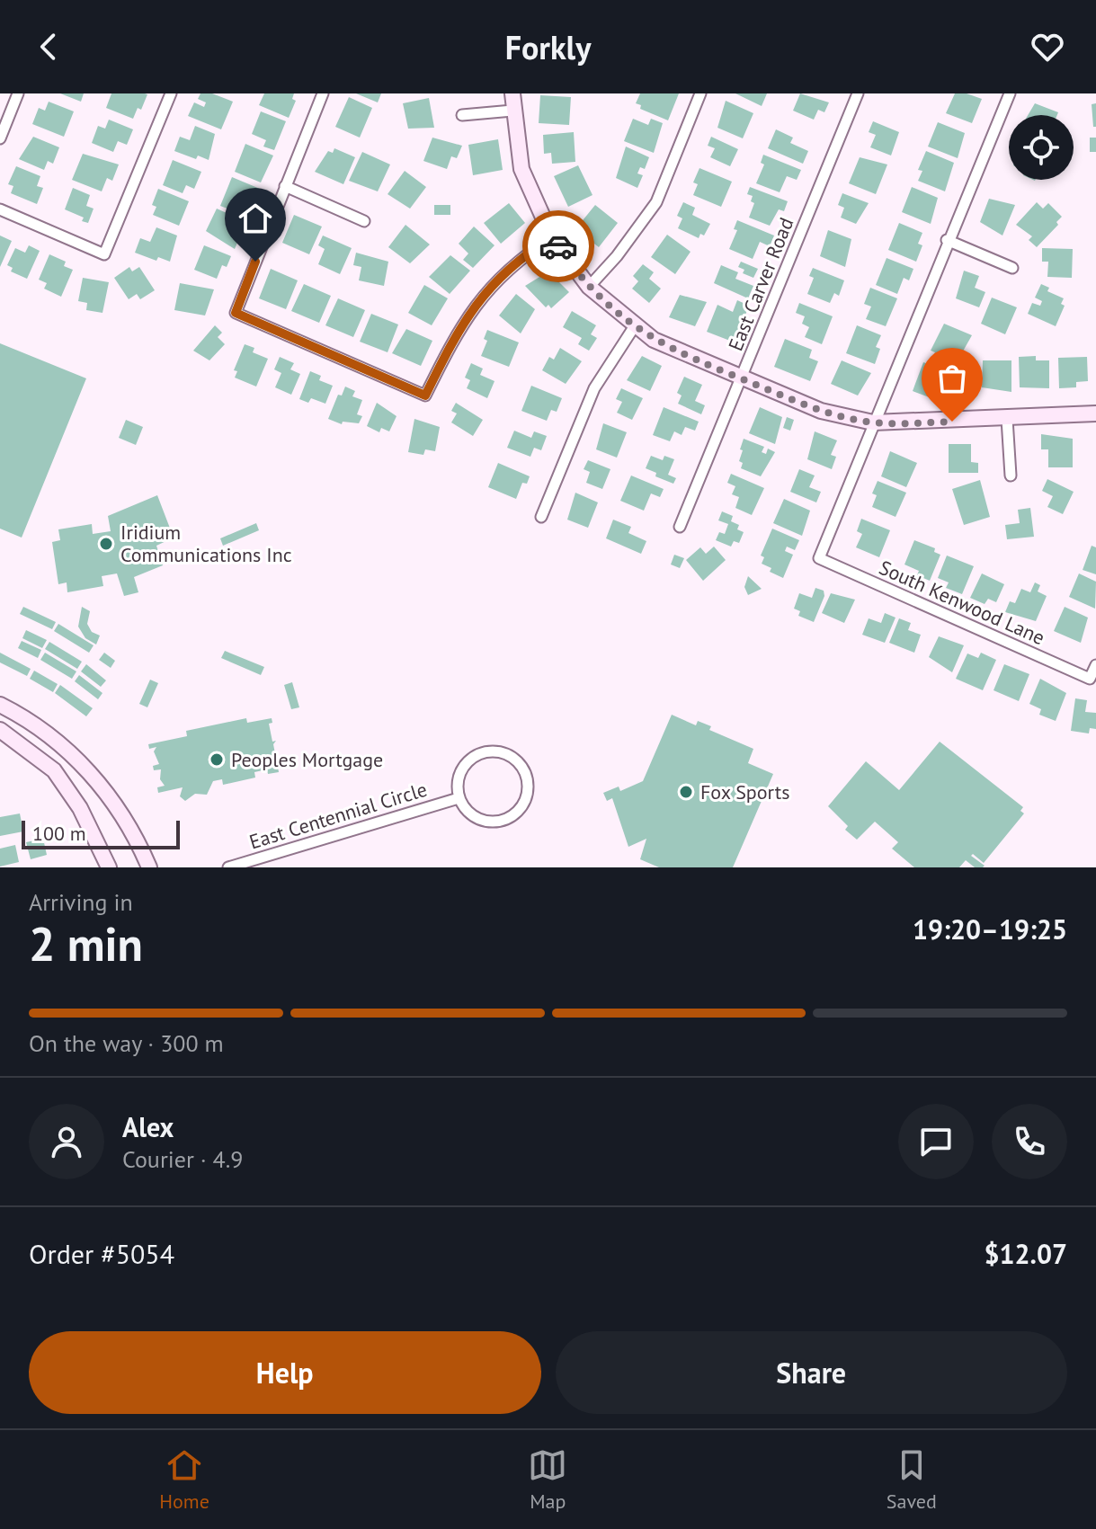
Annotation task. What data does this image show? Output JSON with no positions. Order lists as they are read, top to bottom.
{
  "streets": {
    "street": ["East Carver Road", "South Kenwood Lane", "East Centennial Circle"]
  },
  "places": ["Iridium Communications Inc", "Peoples Mortgage", "Fox Sports"],
  "scale_bar": "100 m",
  "page": {
    "header": "Forkly",
    "scale": "100 m",
    "heading": ["2 min", "Arriving in", "19:20–19:25"],
    "panel": [
      "Alex",
      "Courier · 4.9",
      "Order #5054",
      "$12.07"
    ],
    "bar": "On the way · 300 m",
    "buttons": ["Help", "Share"],
    "tabs": ["Home", "Map", "Saved"]
  }
}
